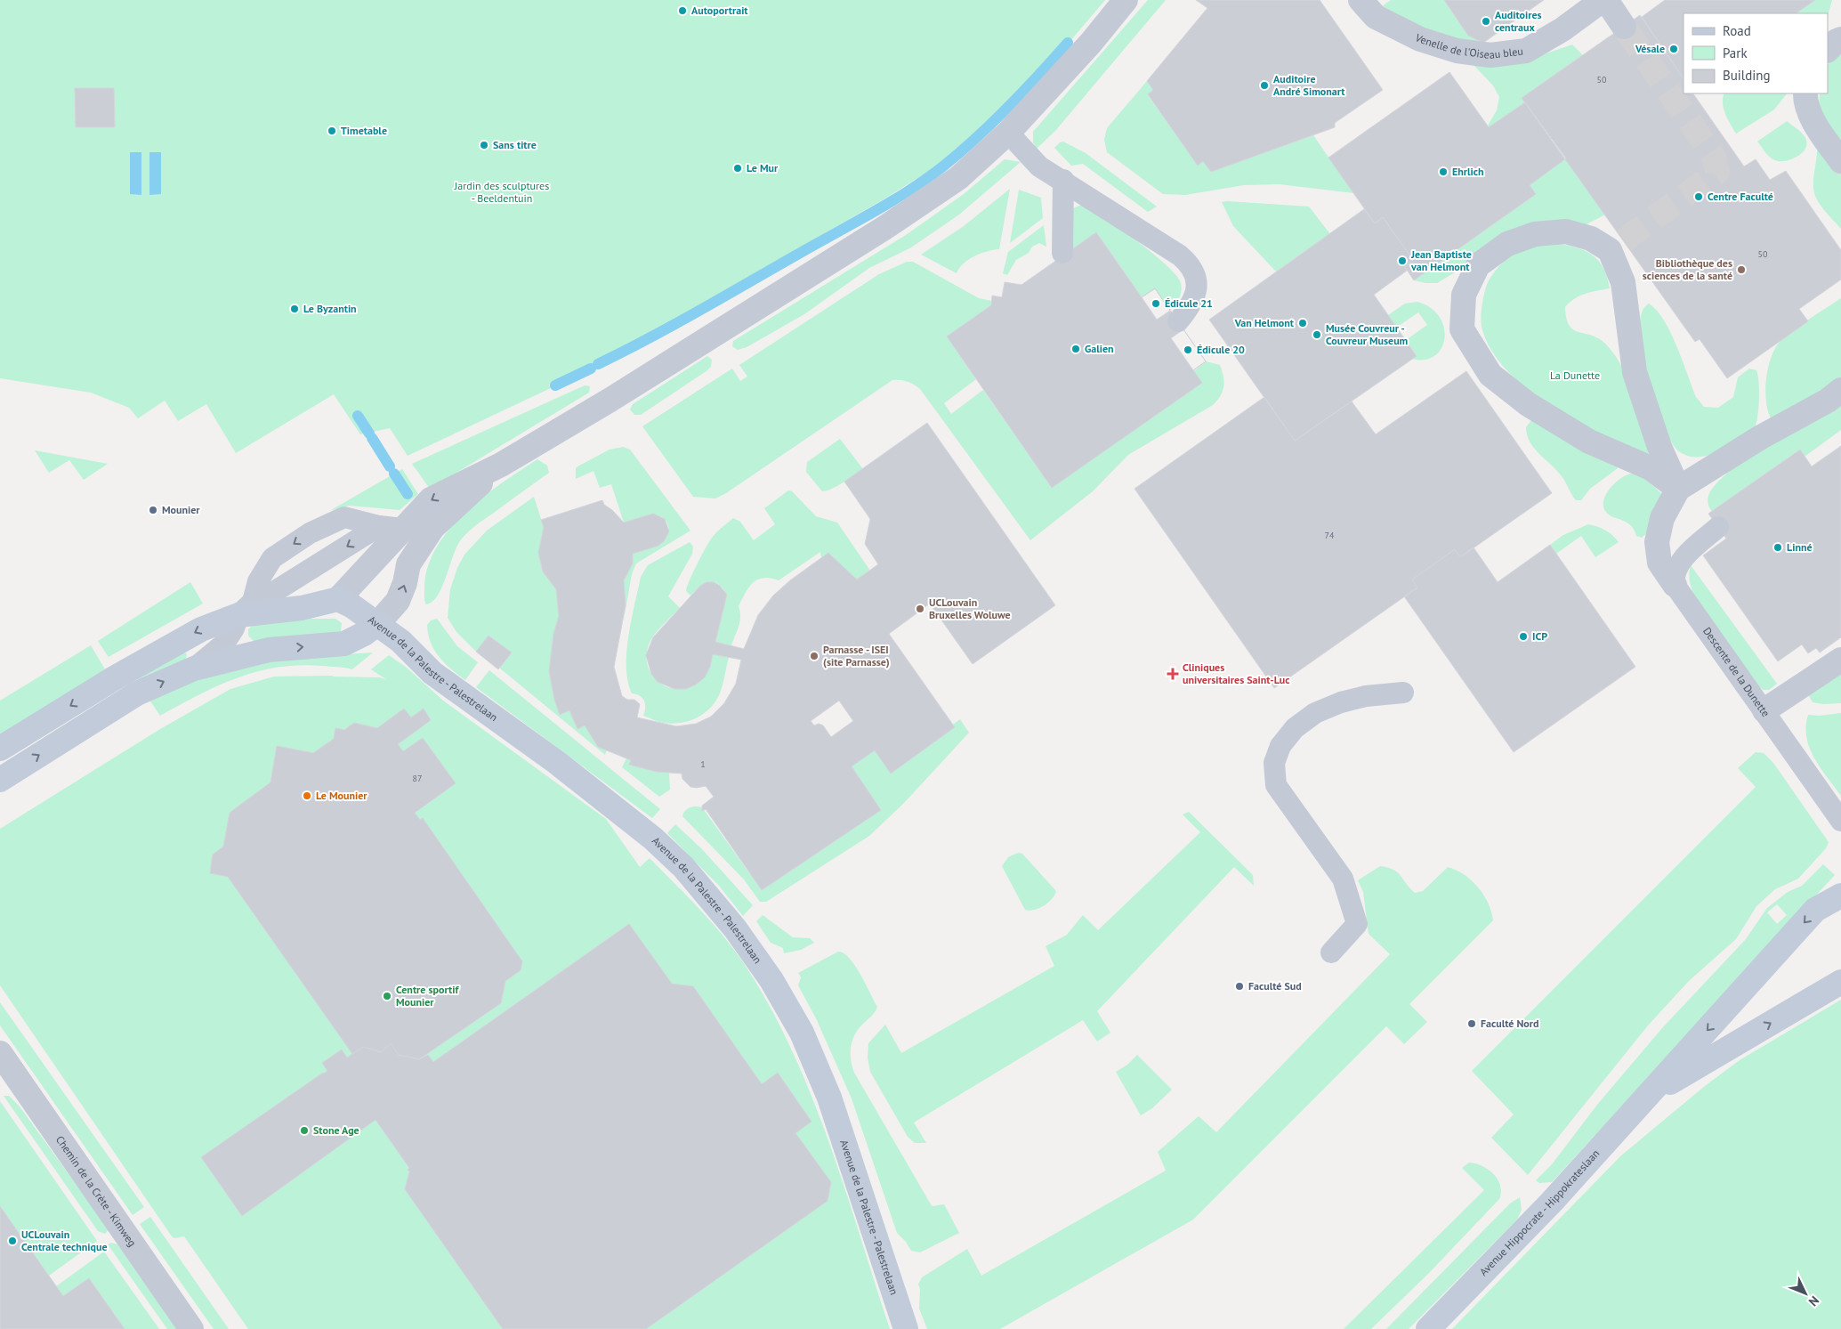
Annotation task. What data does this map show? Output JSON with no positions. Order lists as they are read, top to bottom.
{
  "streets": {
    "street": [
      "Venelle de l'Oiseau bleu",
      "Avenue de la Palestre - Palestrelaan",
      "Chemin de la Crète - Kimweg",
      "Avenue Hippocrate - Hippokrateslaan"
    ],
    "lane": ["Descente de la Dunette"]
  },
  "parks": ["Jardin des sculptures - Beeldentuin", "La Dunette"],
  "places": {
    "other": [
      "Autoportrait",
      "Auditoires centraux",
      "Vésale",
      "Auditoire André Simonart",
      "Timetable",
      "Sans titre",
      "Le Mur",
      "Ehrlich",
      "Centre Faculté",
      "Jean Baptiste van Helmont",
      "Bibliothèque des sciences de la santé",
      "Édicule 21",
      "Le Byzantin",
      "Van Helmont",
      "Musée Couvreur - Couvreur Museum",
      "Galien",
      "Édicule 20",
      "Mounier",
      "Linné",
      "UCLouvain Bruxelles Woluwe",
      "ICP",
      "Parnasse - ISEI (site Parnasse)",
      "Le Mounier",
      "Faculté Sud",
      "Centre sportif Mounier",
      "Faculté Nord",
      "Stone Age",
      "UCLouvain Centrale technique"
    ],
    "health": ["Cliniques universitaires Saint-Luc"]
  },
  "house_numbers": [
    "50",
    "50",
    "74",
    "1",
    "87"
  ],
  "legend": ["Road", "Park", "Building"],
  "north": "bottom right"
}
